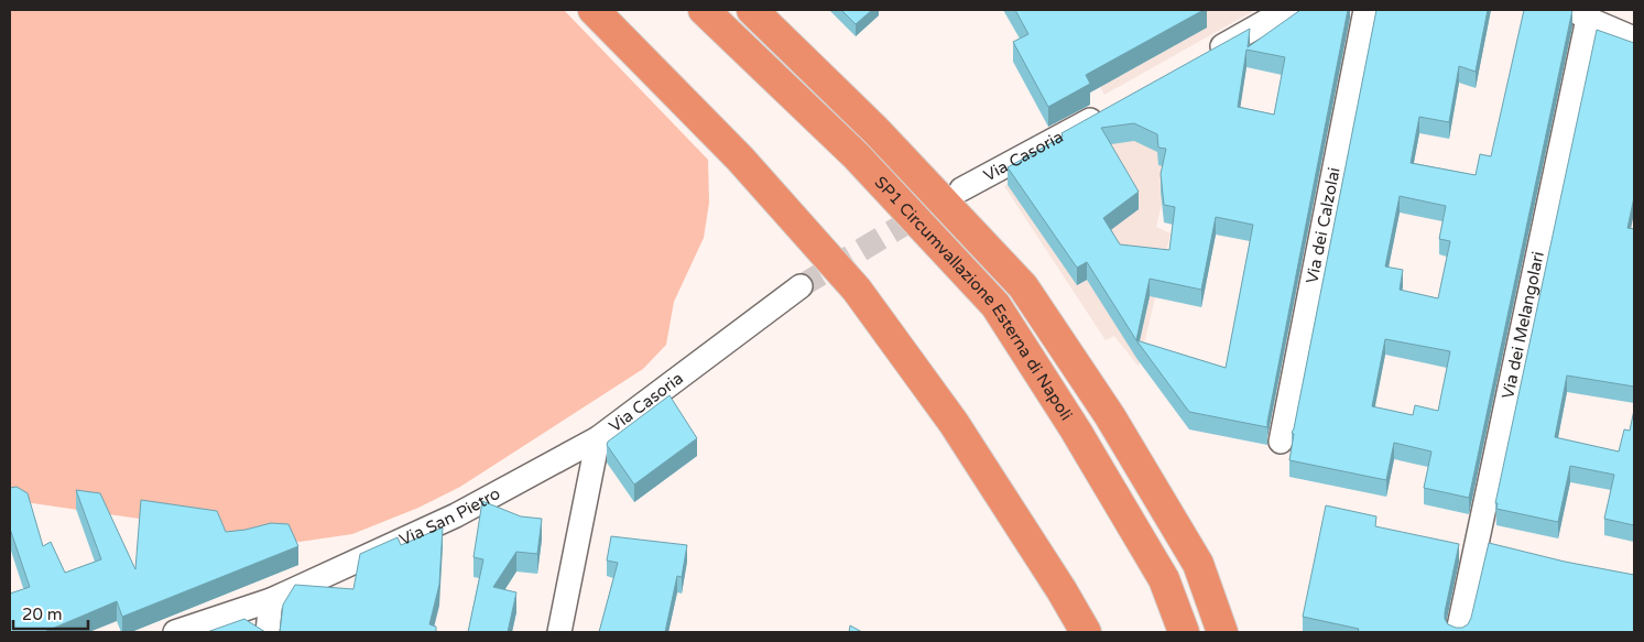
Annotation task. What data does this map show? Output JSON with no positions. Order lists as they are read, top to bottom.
{
  "streets": {
    "highway": ["SP1 Circumvallazione Esterna di Napoli"],
    "street": [
      "Via Casoria",
      "Via dei Calzolai",
      "Via dei Melangolari",
      "Via San Pietro"
    ]
  },
  "crossings": [
    ["Via Casoria", "Via San Pietro"]
  ],
  "scale_bar": "20 m"
}
